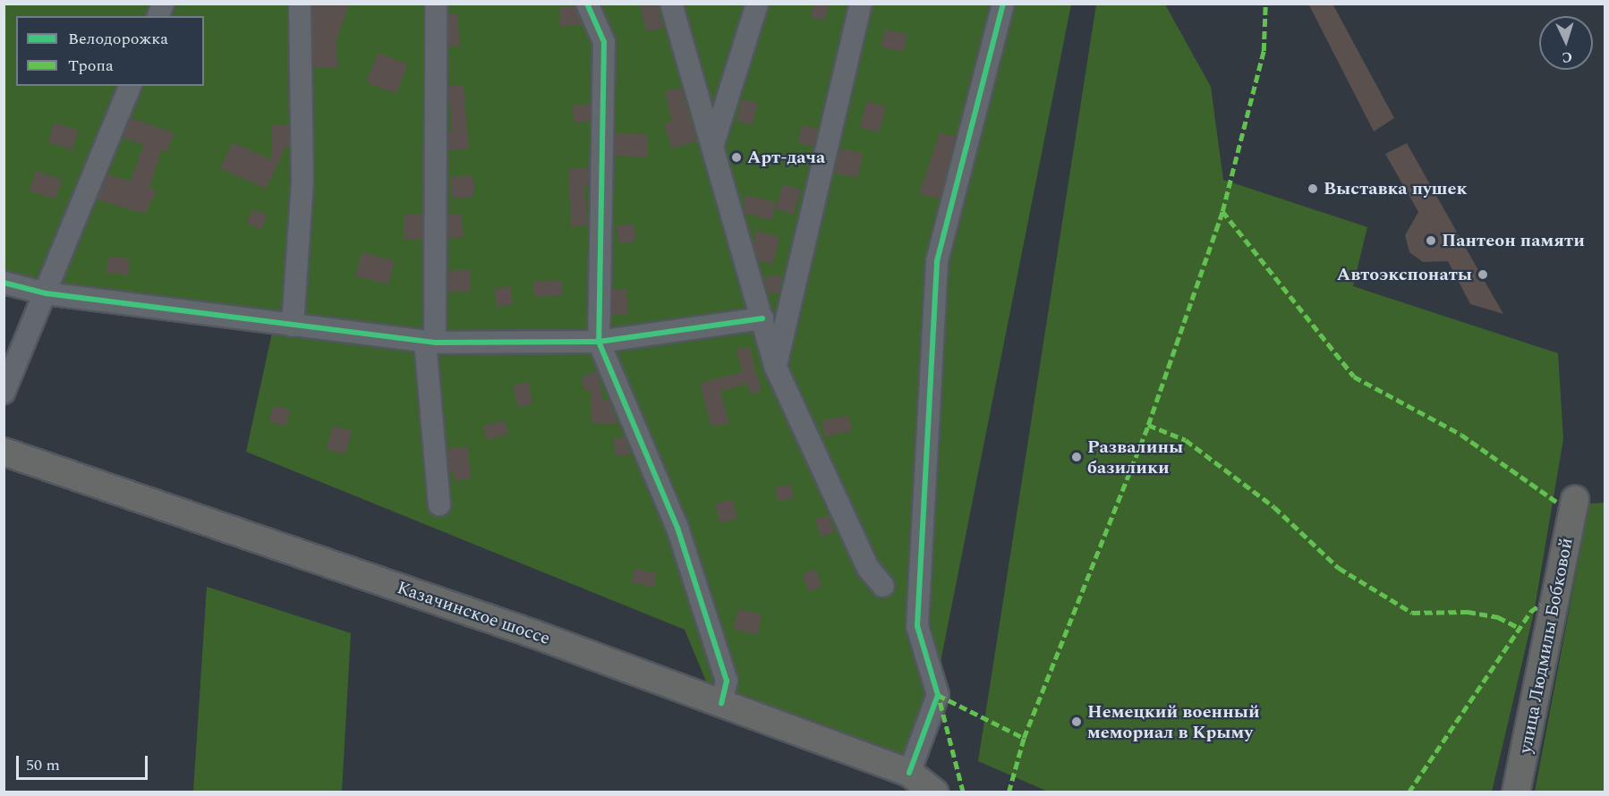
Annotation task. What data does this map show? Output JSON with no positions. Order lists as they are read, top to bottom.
{
  "streets": {
    "main road": ["Казачинское шоссе", "улица Людмилы Бобковой"]
  },
  "places": [
    "Арт-дача",
    "Выставка пушек",
    "Пантеон памяти",
    "Автоэкспонаты",
    "Развалины базилики",
    "Немецкий военный мемориал в Крыму"
  ],
  "legend": ["Велодорожка", "Тропа"],
  "scale_bar": "50 m",
  "north": "bottom"
}
